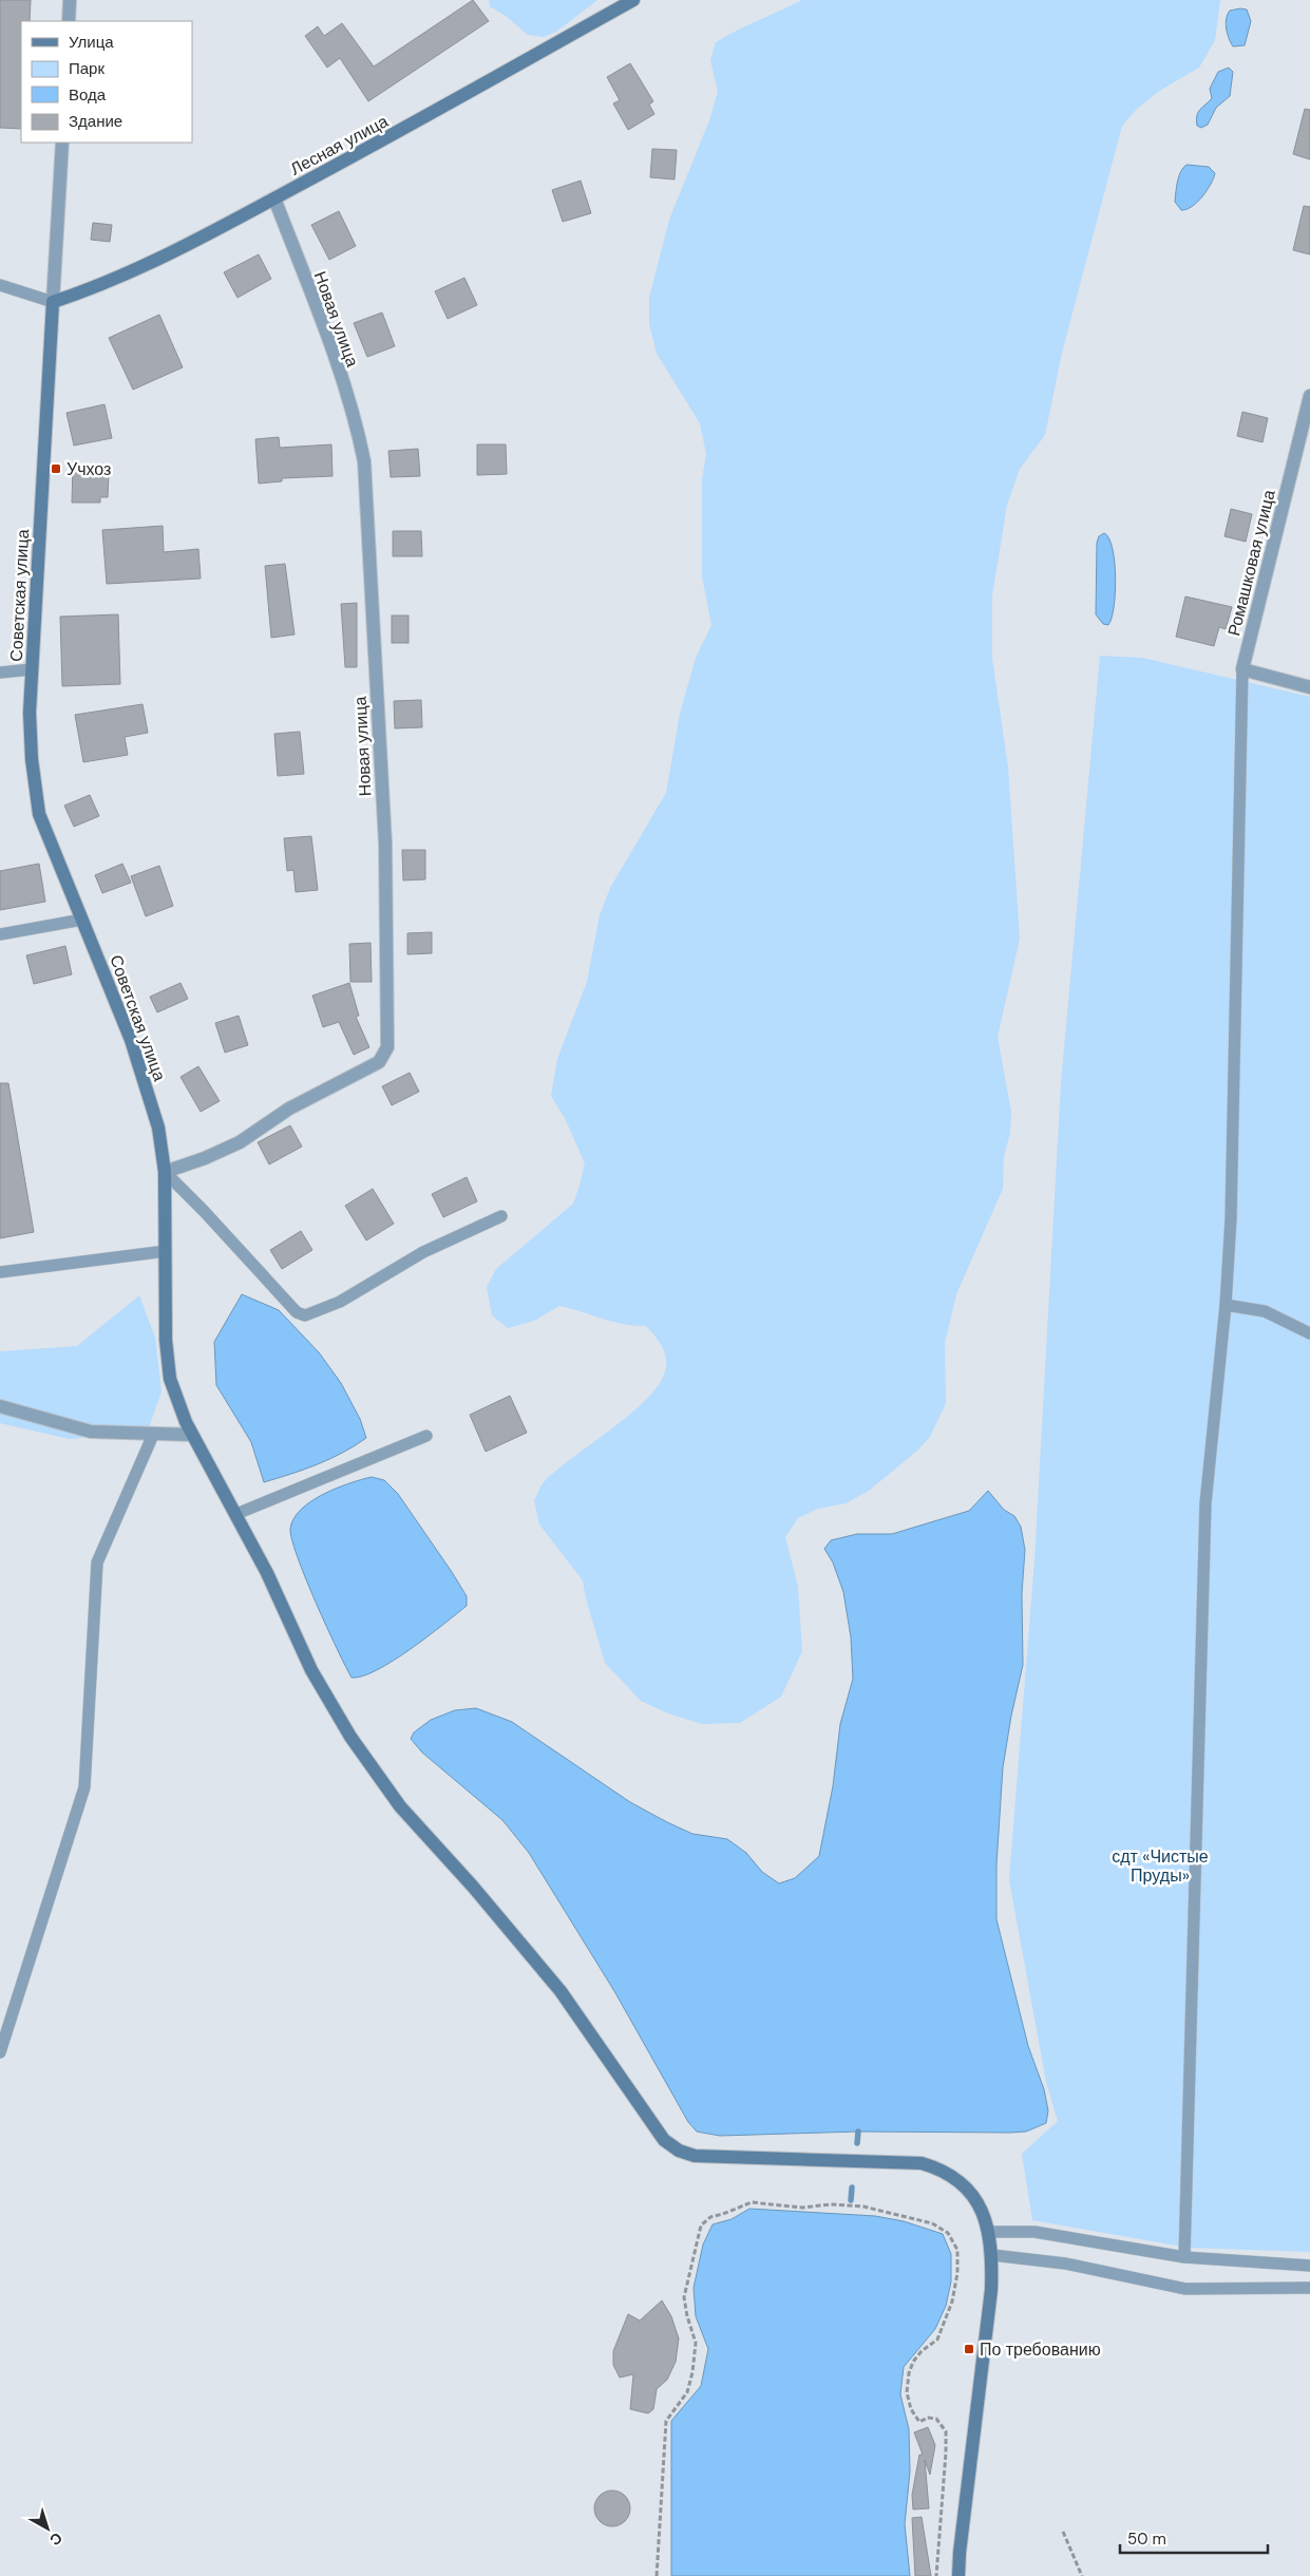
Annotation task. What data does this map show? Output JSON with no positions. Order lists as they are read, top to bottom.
{
  "streets": {
    "main road": ["Лесная улица", "Советская улица"],
    "street": ["Новая улица", "Ромашковая улица"]
  },
  "crossings": [
    ["Лесная улица", "Новая улица"],
    ["Лесная улица", "Советская улица"],
    ["Новая улица", "Советская улица"]
  ],
  "parks": ["сдт «Чистые Пруды»"],
  "places": {
    "transit": ["Учхоз", "По требованию"]
  },
  "legend": [
    "Улица",
    "Парк",
    "Вода",
    "Здание"
  ],
  "scale_bar": "50 m",
  "north": "bottom right"
}
